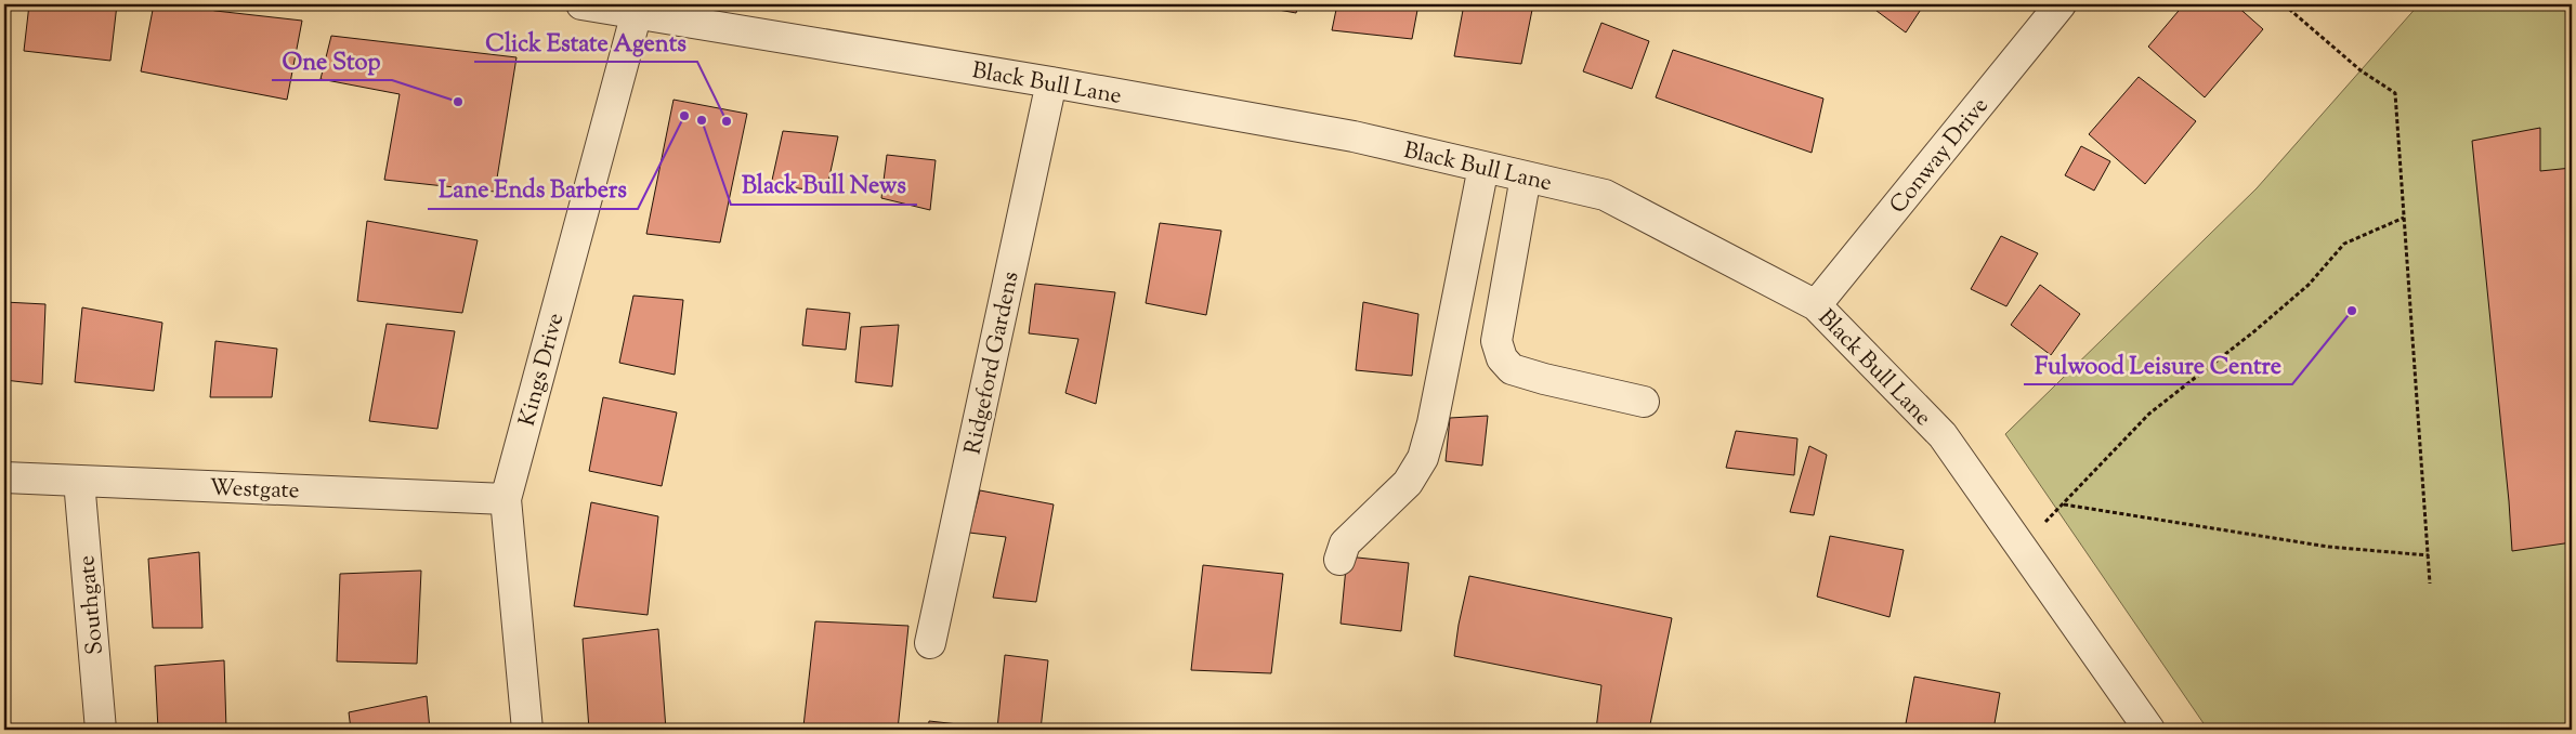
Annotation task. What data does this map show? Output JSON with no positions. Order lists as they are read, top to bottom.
{
  "streets": {
    "street": [
      "Black Bull Lane",
      "Conway Drive",
      "Ridgeford Gardens",
      "Kings Drive",
      "Westgate",
      "Southgate"
    ]
  },
  "crossings": [
    ["Black Bull Lane", "Conway Drive"],
    ["Black Bull Lane", "Ridgeford Gardens"],
    ["Black Bull Lane", "Kings Drive"],
    ["Kings Drive", "Westgate"],
    ["Westgate", "Southgate"]
  ],
  "places": [
    "One Stop",
    "Lane Ends Barbers",
    "Black Bull News",
    "Click Estate Agents",
    "Fulwood Leisure Centre"
  ]
}
